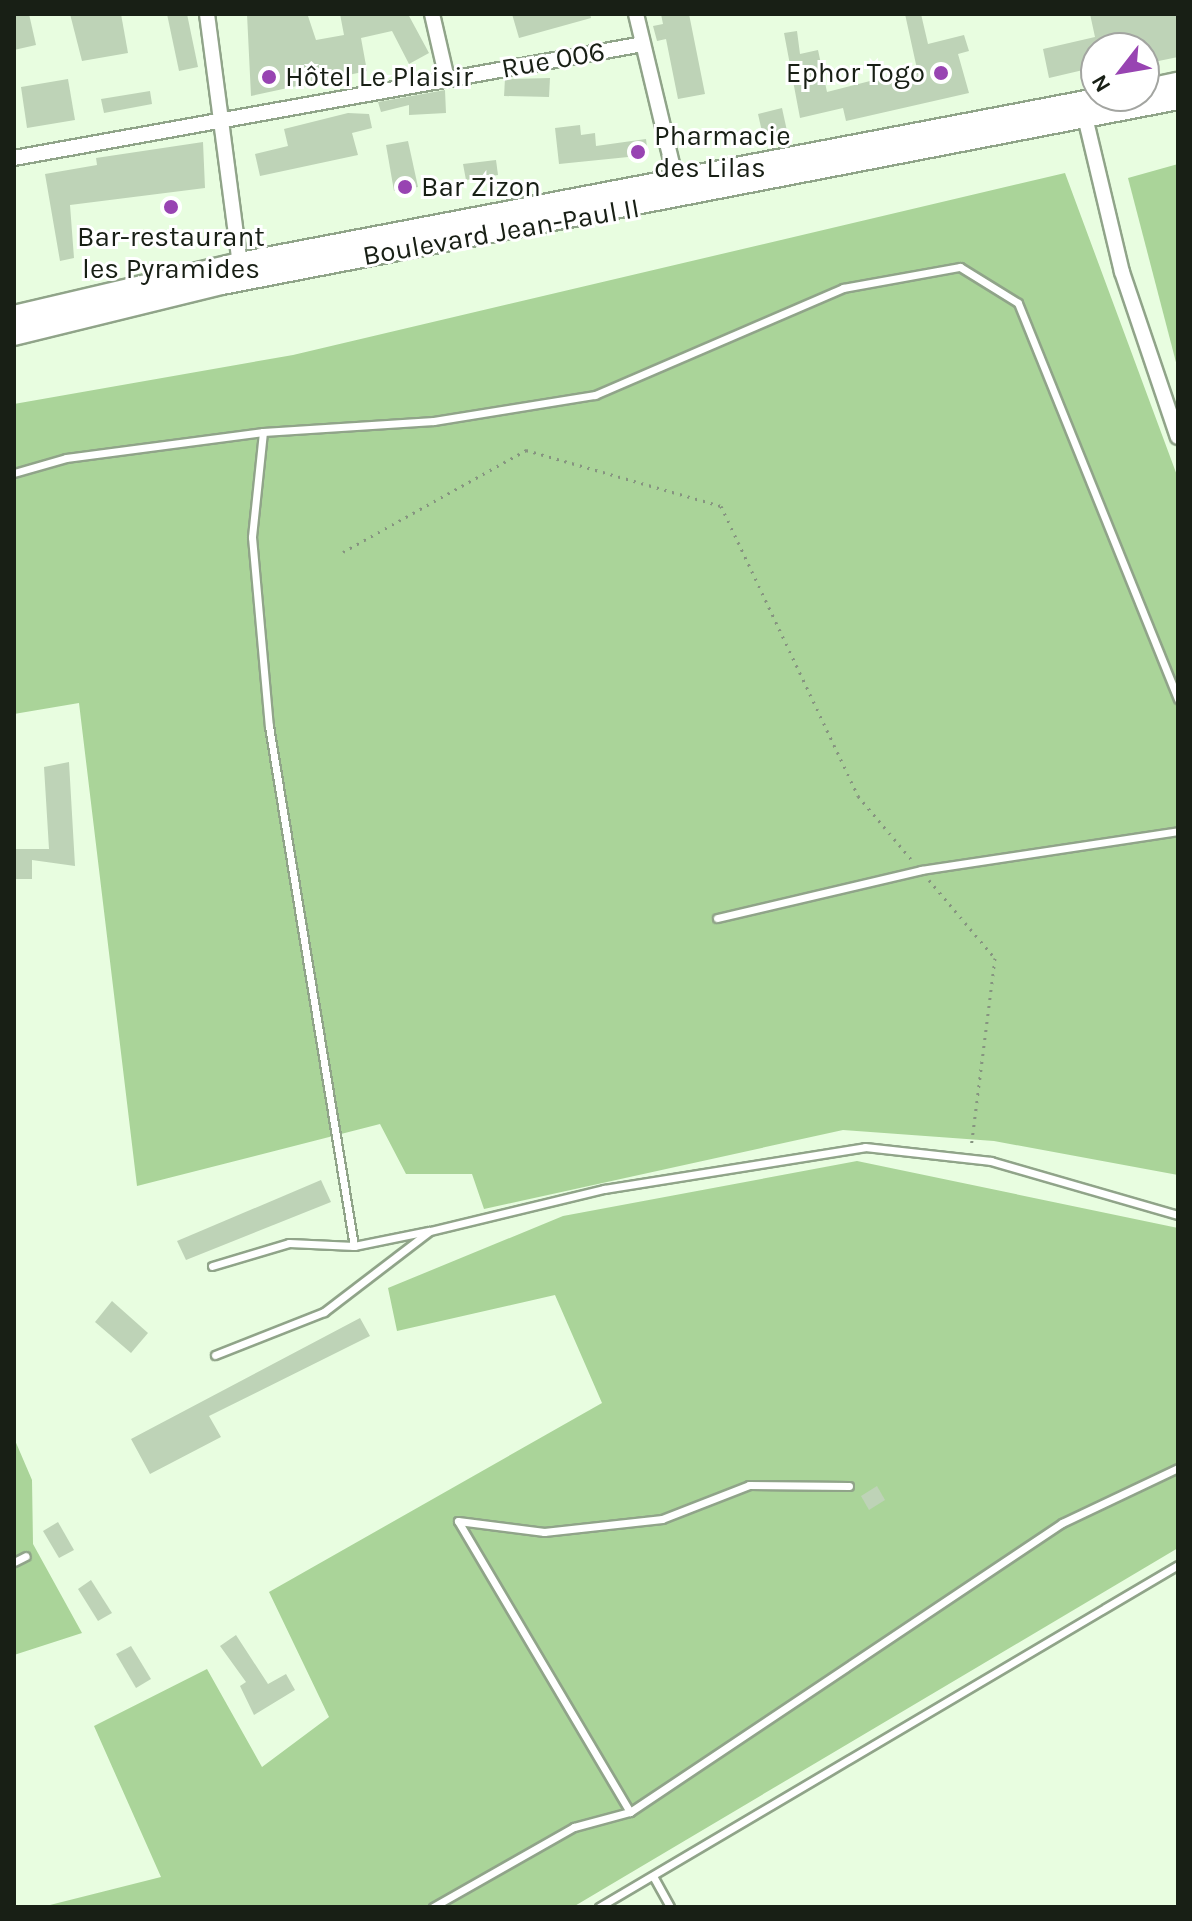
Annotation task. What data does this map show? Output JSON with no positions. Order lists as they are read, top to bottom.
{
  "streets": {
    "main road": ["Boulevard Jean-Paul II"],
    "street": ["Rue 006"]
  },
  "places": [
    "Ephor Togo",
    "Hôtel Le Plaisir",
    "Pharmacie des Lilas",
    "Bar Zizon",
    "Bar-restaurant les Pyramides"
  ],
  "north": "bottom left"
}
